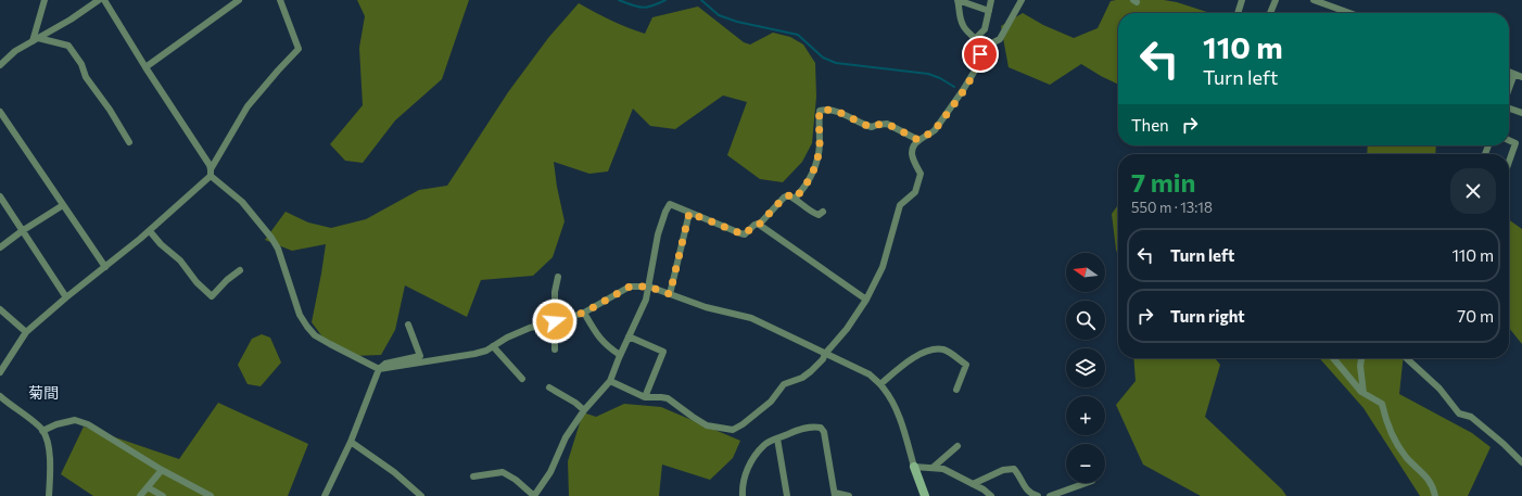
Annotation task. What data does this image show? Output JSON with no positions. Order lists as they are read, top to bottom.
{
  "districts": ["菊間"],
  "north": "left",
  "page": {
    "turn": ["110 m", "Turn left"],
    "then": "Then",
    "heading": ["7 min", "550 m · 13:18"],
    "list": [
      {
        "name": "Turn left",
        "value": "110 m"
      },
      {
        "name": "Turn right",
        "value": "70 m"
      }
    ],
    "map_buttons": ["+", "−"]
  }
}
